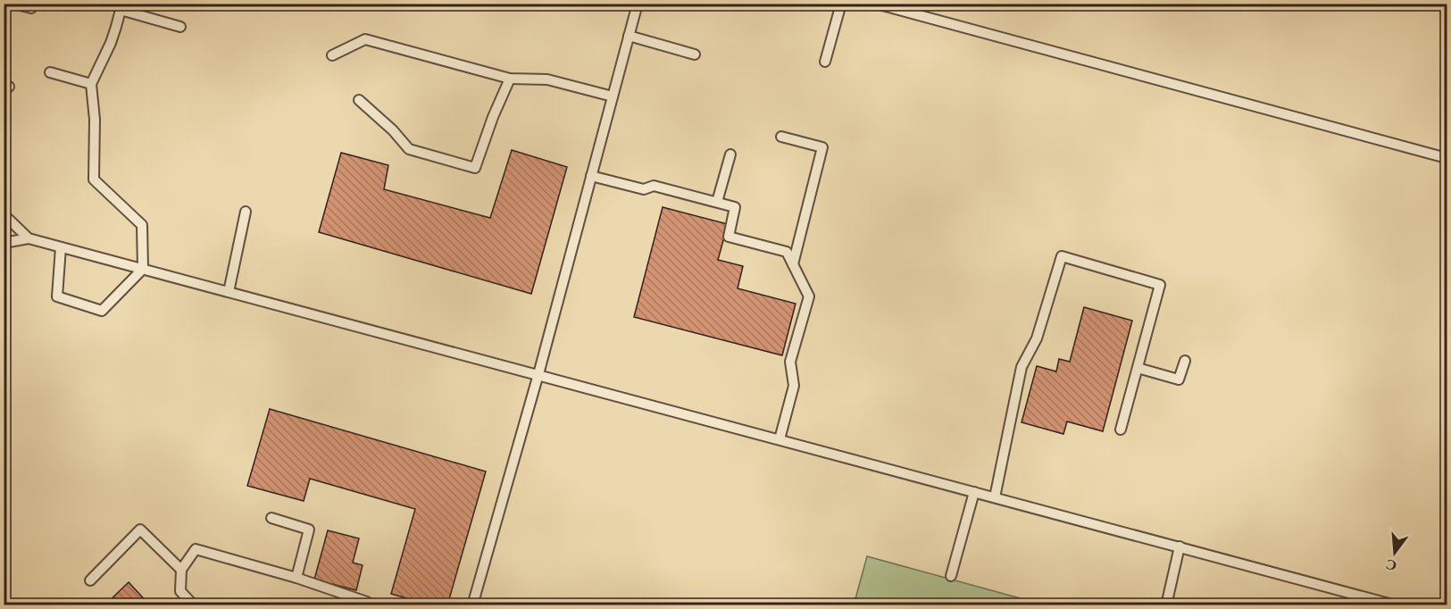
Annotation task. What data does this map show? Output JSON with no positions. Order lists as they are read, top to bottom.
{
  "north": "bottom"
}
